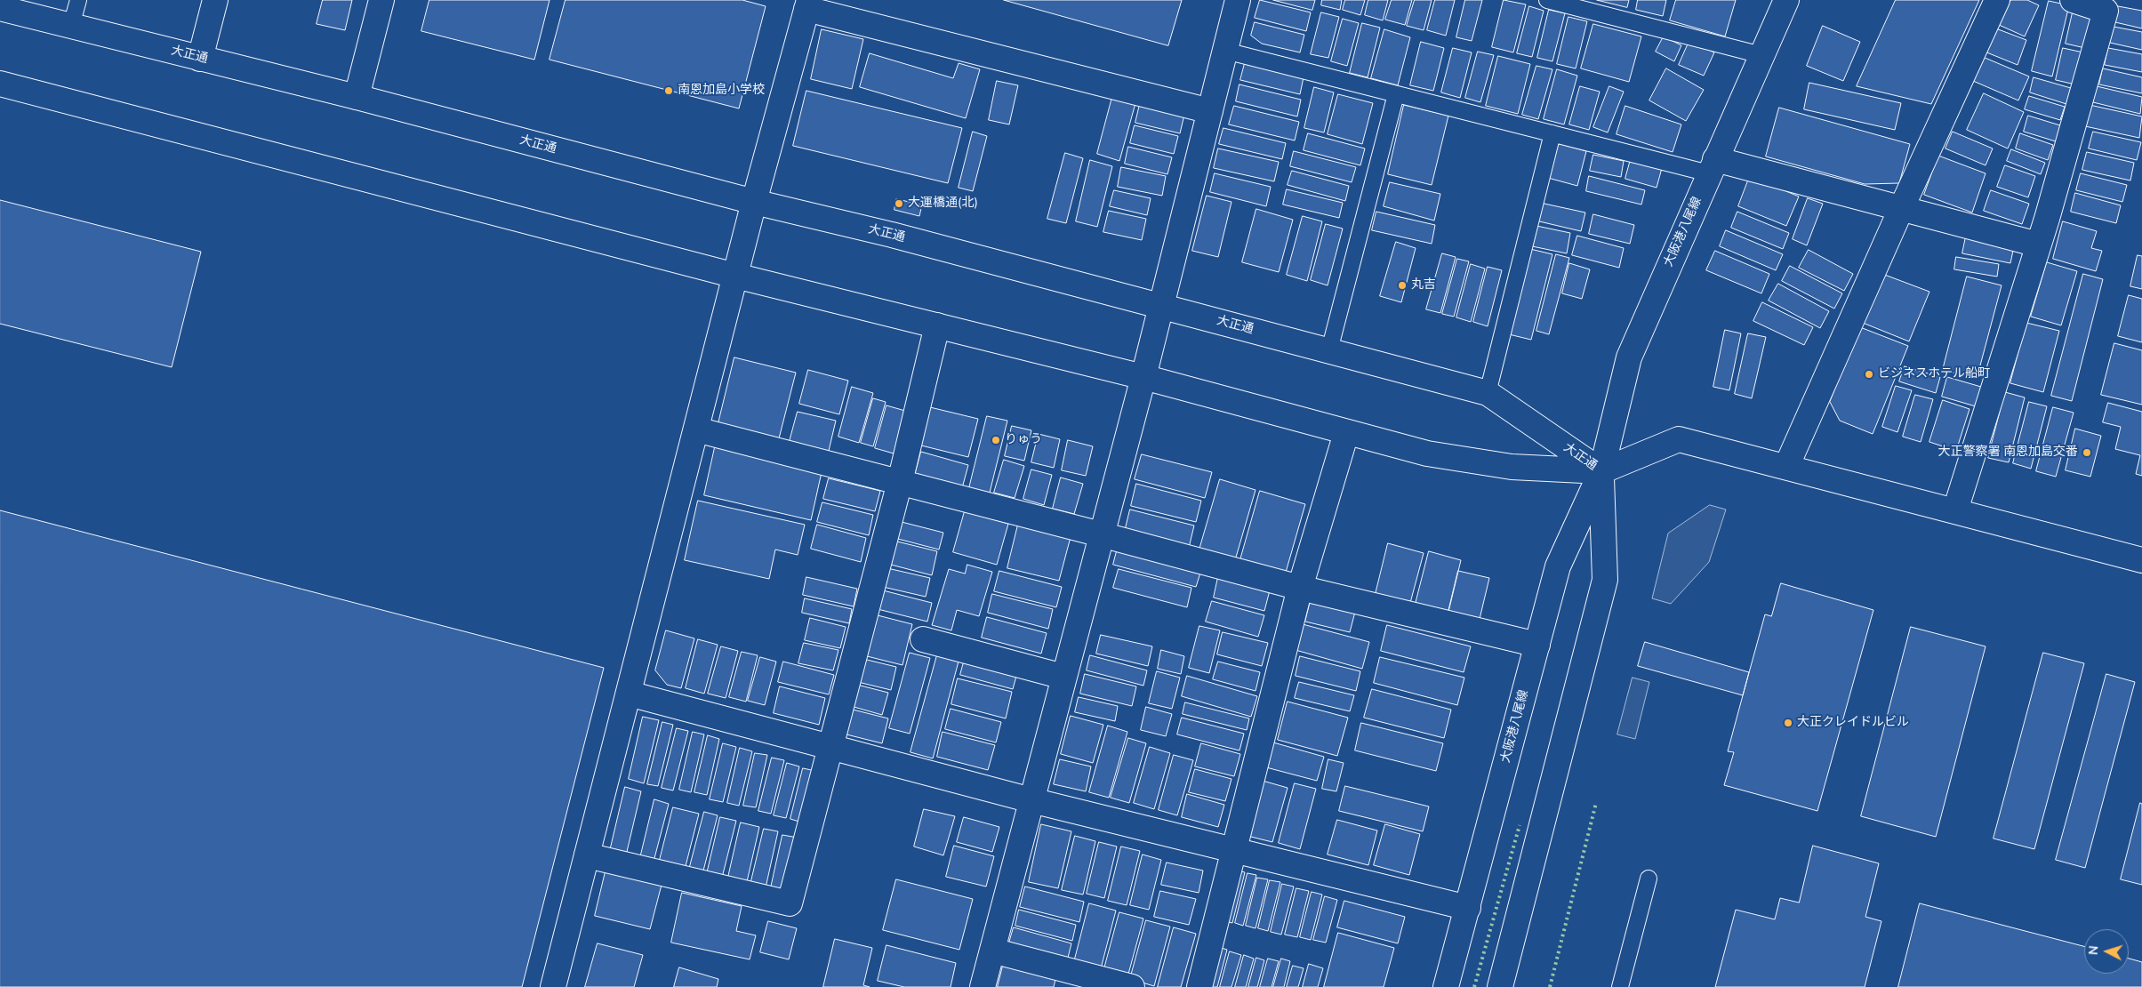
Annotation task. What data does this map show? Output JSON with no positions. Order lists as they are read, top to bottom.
{
  "streets": {
    "street": ["大正通", "大阪港八尾線"]
  },
  "crossings": [
    ["大正通", "大阪港八尾線"]
  ],
  "places": [
    "南恩加島小学校",
    "大運橋通(北)",
    "丸吉",
    "ビジネスホテル船町",
    "りゅう",
    "大正警察署 南恩加島交番",
    "大正クレイドルビル"
  ],
  "north": "left"
}
